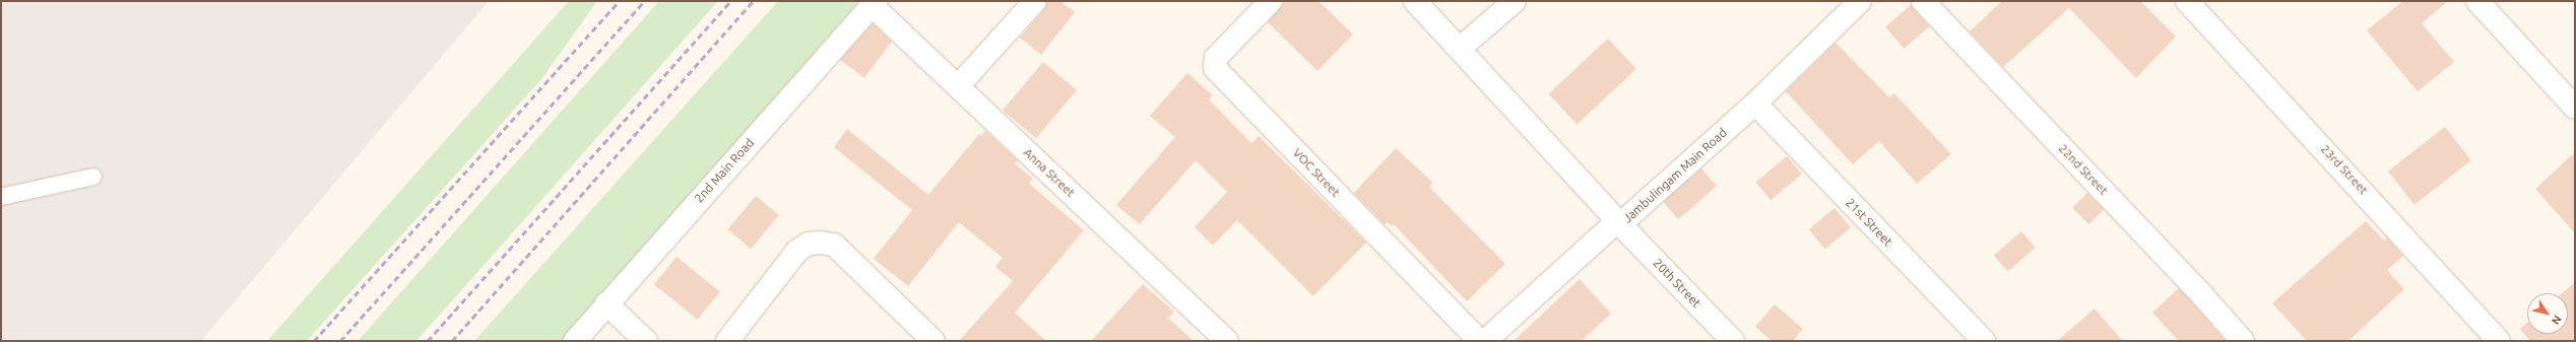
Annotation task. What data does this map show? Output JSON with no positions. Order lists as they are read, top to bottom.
{
  "streets": {
    "street": [
      "22nd Street",
      "23rd Street",
      "2nd Main Road",
      "Anna Street",
      "VOC Street",
      "Jambulingam Main Road",
      "21st Street",
      "20th Street"
    ]
  },
  "crossings": [
    ["2nd Main Road", "Anna Street"],
    ["Jambulingam Main Road", "21st Street"],
    ["Jambulingam Main Road", "20th Street"]
  ],
  "north": "bottom right"
}
